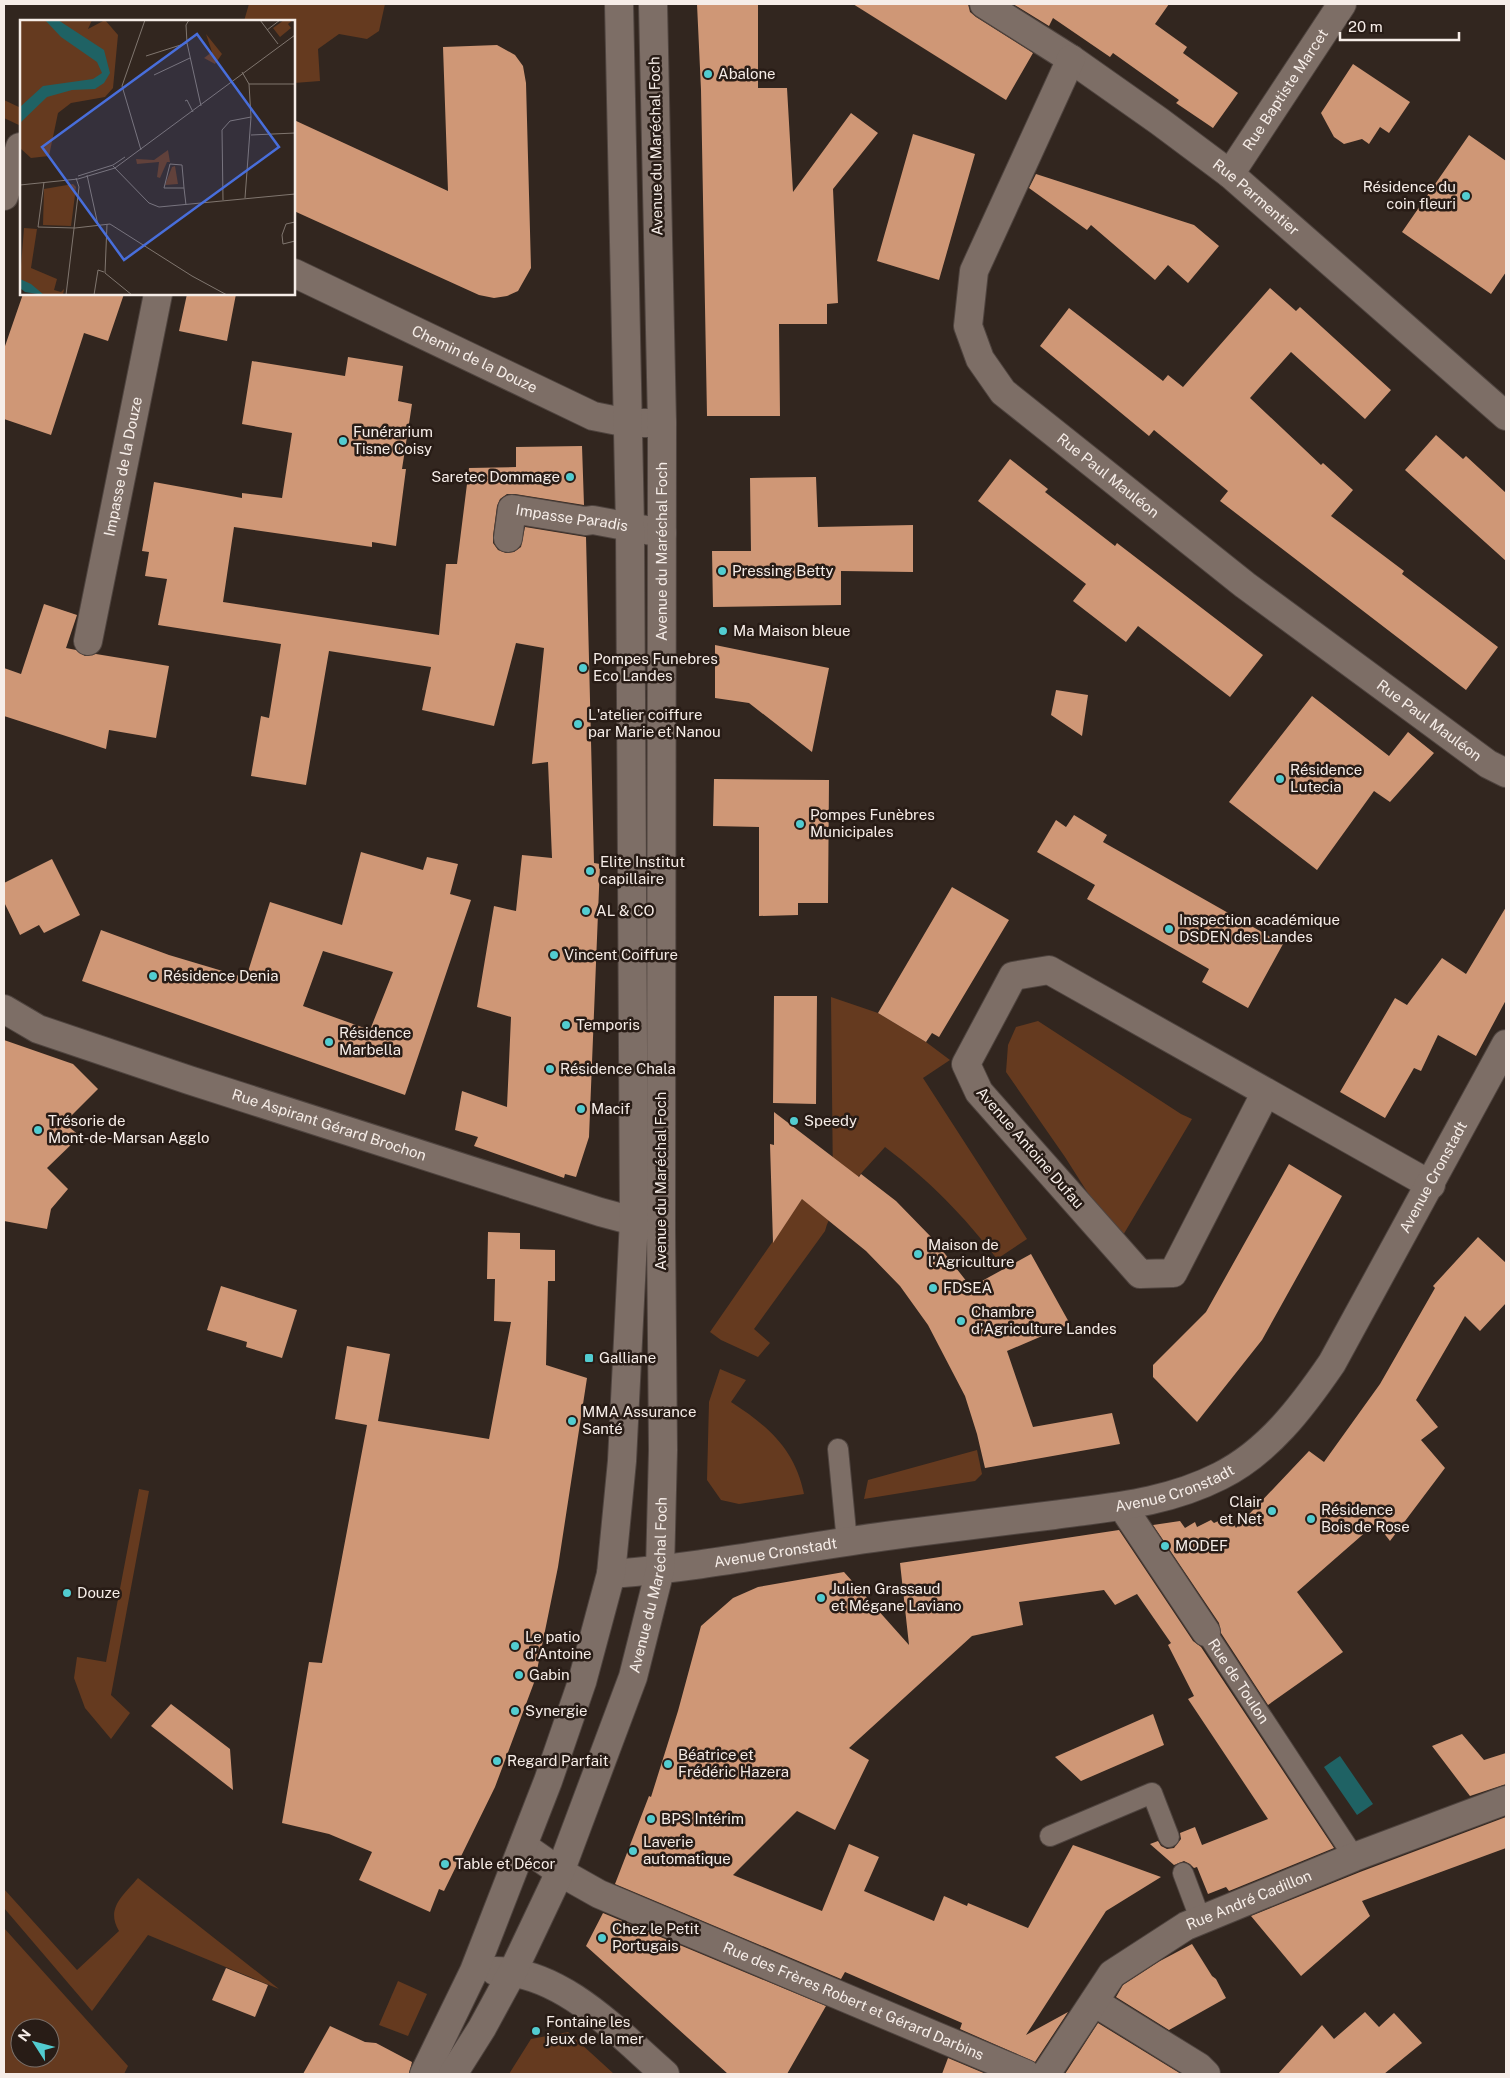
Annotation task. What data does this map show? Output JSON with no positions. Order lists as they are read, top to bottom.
{
  "streets": {
    "street": [
      "Rue Baptiste Marcet",
      "Avenue du Maréchal Foch",
      "Rue Parmentier",
      "Chemin de la Douze",
      "Impasse de la Douze",
      "Rue Paul Mauléon",
      "Impasse Paradis",
      "Rue Aspirant Gérard Brochon",
      "Avenue Antoine Dufau",
      "Avenue Cronstadt",
      "Rue de Toulon",
      "Rue André Cadillon",
      "Rue des Frères Robert et Gérard Darbins"
    ]
  },
  "crossings": [
    ["Rue Baptiste Marcet", "Rue Parmentier"],
    ["Avenue du Maréchal Foch", "Chemin de la Douze"],
    ["Avenue du Maréchal Foch", "Impasse Paradis"],
    ["Avenue du Maréchal Foch", "Rue Aspirant Gérard Brochon"],
    ["Avenue du Maréchal Foch", "Avenue Cronstadt"],
    ["Avenue du Maréchal Foch", "Rue des Frères Robert et Gérard Darbins"],
    ["Rue Parmentier", "Rue Paul Mauléon"],
    ["Avenue Antoine Dufau", "Avenue Cronstadt"],
    ["Avenue Cronstadt", "Rue de Toulon"],
    ["Rue de Toulon", "Rue André Cadillon"]
  ],
  "places": {
    "other": [
      "Abalone",
      "Résidence du coin fleuri",
      "Funérarium Tisne Coisy",
      "Saretec Dommage",
      "Pressing Betty",
      "Ma Maison bleue",
      "Pompes Funebres Eco Landes",
      "L'atelier coiffure par Marie et Nanou",
      "Résidence Lutecia",
      "Pompes Funèbres Municipales",
      "Elite Institut capillaire",
      "AL & CO",
      "Inspection académique DSDEN des Landes",
      "Vincent Coiffure",
      "Résidence Denia",
      "Temporis",
      "Résidence Marbella",
      "Résidence Chala",
      "Macif",
      "Speedy",
      "Trésorie de Mont-de-Marsan Agglo",
      "Maison de l'Agriculture",
      "FDSEA",
      "Chambre d'Agriculture Landes",
      "MMA Assurance Santé",
      "Clair et Net",
      "Résidence Bois de Rose",
      "MODEF",
      "Douze",
      "Julien Grassaud et Mégane Laviano",
      "Le patio d'Antoine",
      "Gabin",
      "Synergie",
      "Regard Parfait",
      "Béatrice et Frédéric Hazera",
      "BPS Intérim",
      "Laverie automatique",
      "Table et Décor",
      "Chez le Petit Portugais",
      "Fontaine les jeux de la mer"
    ],
    "transit": ["Galliane"]
  },
  "scale_bar": "20 m",
  "north": "top left"
}
